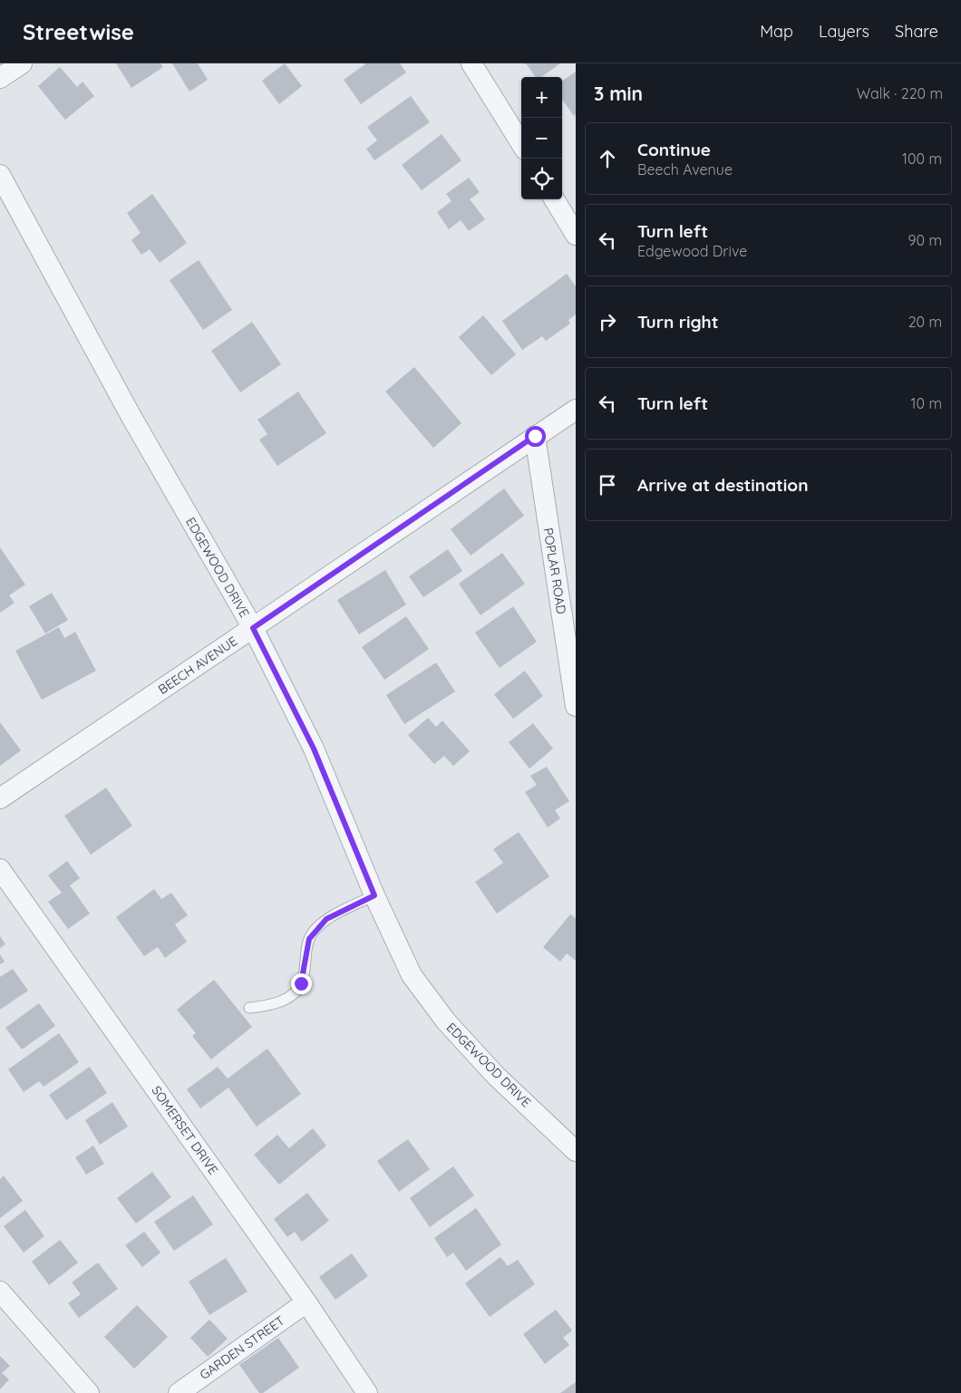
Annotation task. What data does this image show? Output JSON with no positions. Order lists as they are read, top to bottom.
{
  "streets": {
    "street": [
      "EDGEWOOD DRIVE",
      "POPLAR ROAD",
      "BEECH AVENUE",
      "SOMERSET DRIVE",
      "GARDEN STREET"
    ]
  },
  "crossings": [
    ["EDGEWOOD DRIVE", "BEECH AVENUE"],
    ["POPLAR ROAD", "BEECH AVENUE"],
    ["SOMERSET DRIVE", "GARDEN STREET"]
  ],
  "page": {
    "header": "Streetwise",
    "nav": ["Map", "Layers", "Share"],
    "heading": ["3 min", "Walk · 220 m"],
    "map_buttons": ["+", "−"],
    "list": [
      ["Continue", "Beech Avenue", "100 m"],
      ["Turn left", "Edgewood Drive", "90 m"],
      ["Turn right", "20 m"],
      ["Turn left", "10 m"],
      "Arrive at destination"
    ]
  }
}
